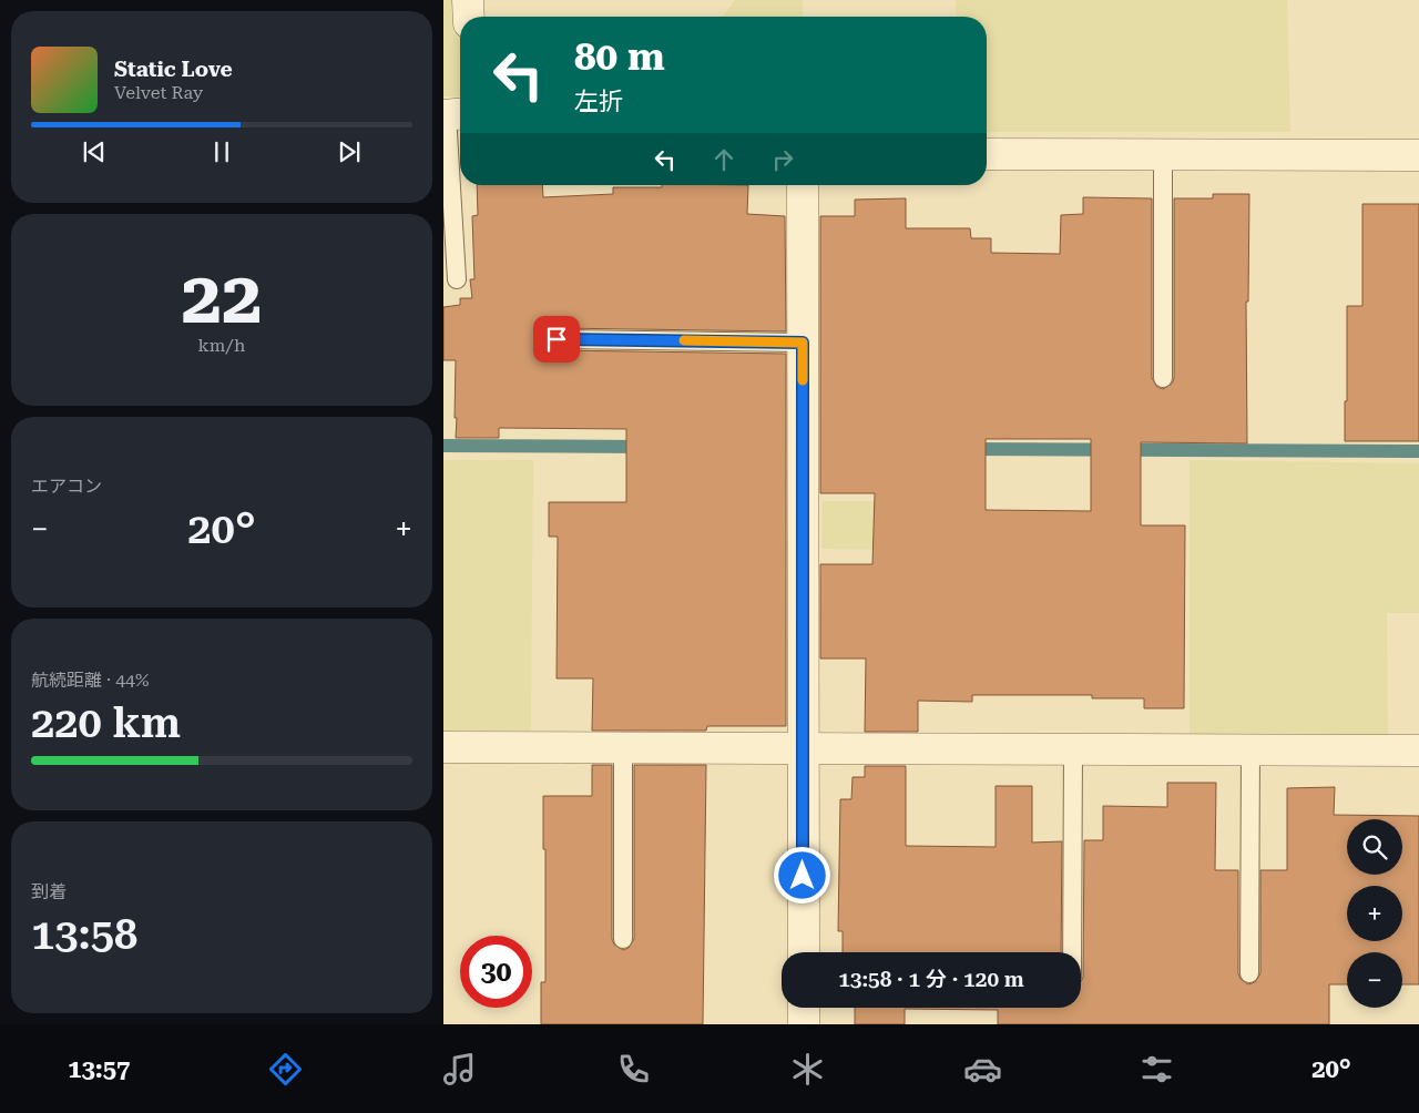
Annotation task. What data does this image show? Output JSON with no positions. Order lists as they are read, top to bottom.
{
  "page": {
    "turn": ["80 m", "左折"],
    "song": ["Static Love", "Velvet Ray"],
    "tile": [
      ["22", "km/h"],
      "エアコン",
      ["航続距離 · 44%", "220 km"],
      ["到着", "13:58"]
    ],
    "heat": ["−", "20°", "+"],
    "map_buttons": ["+", "−"],
    "limit": "30",
    "trip": "13:58 · 1 分 · 120 m",
    "tabs": ["13:57", "20°"]
  }
}
